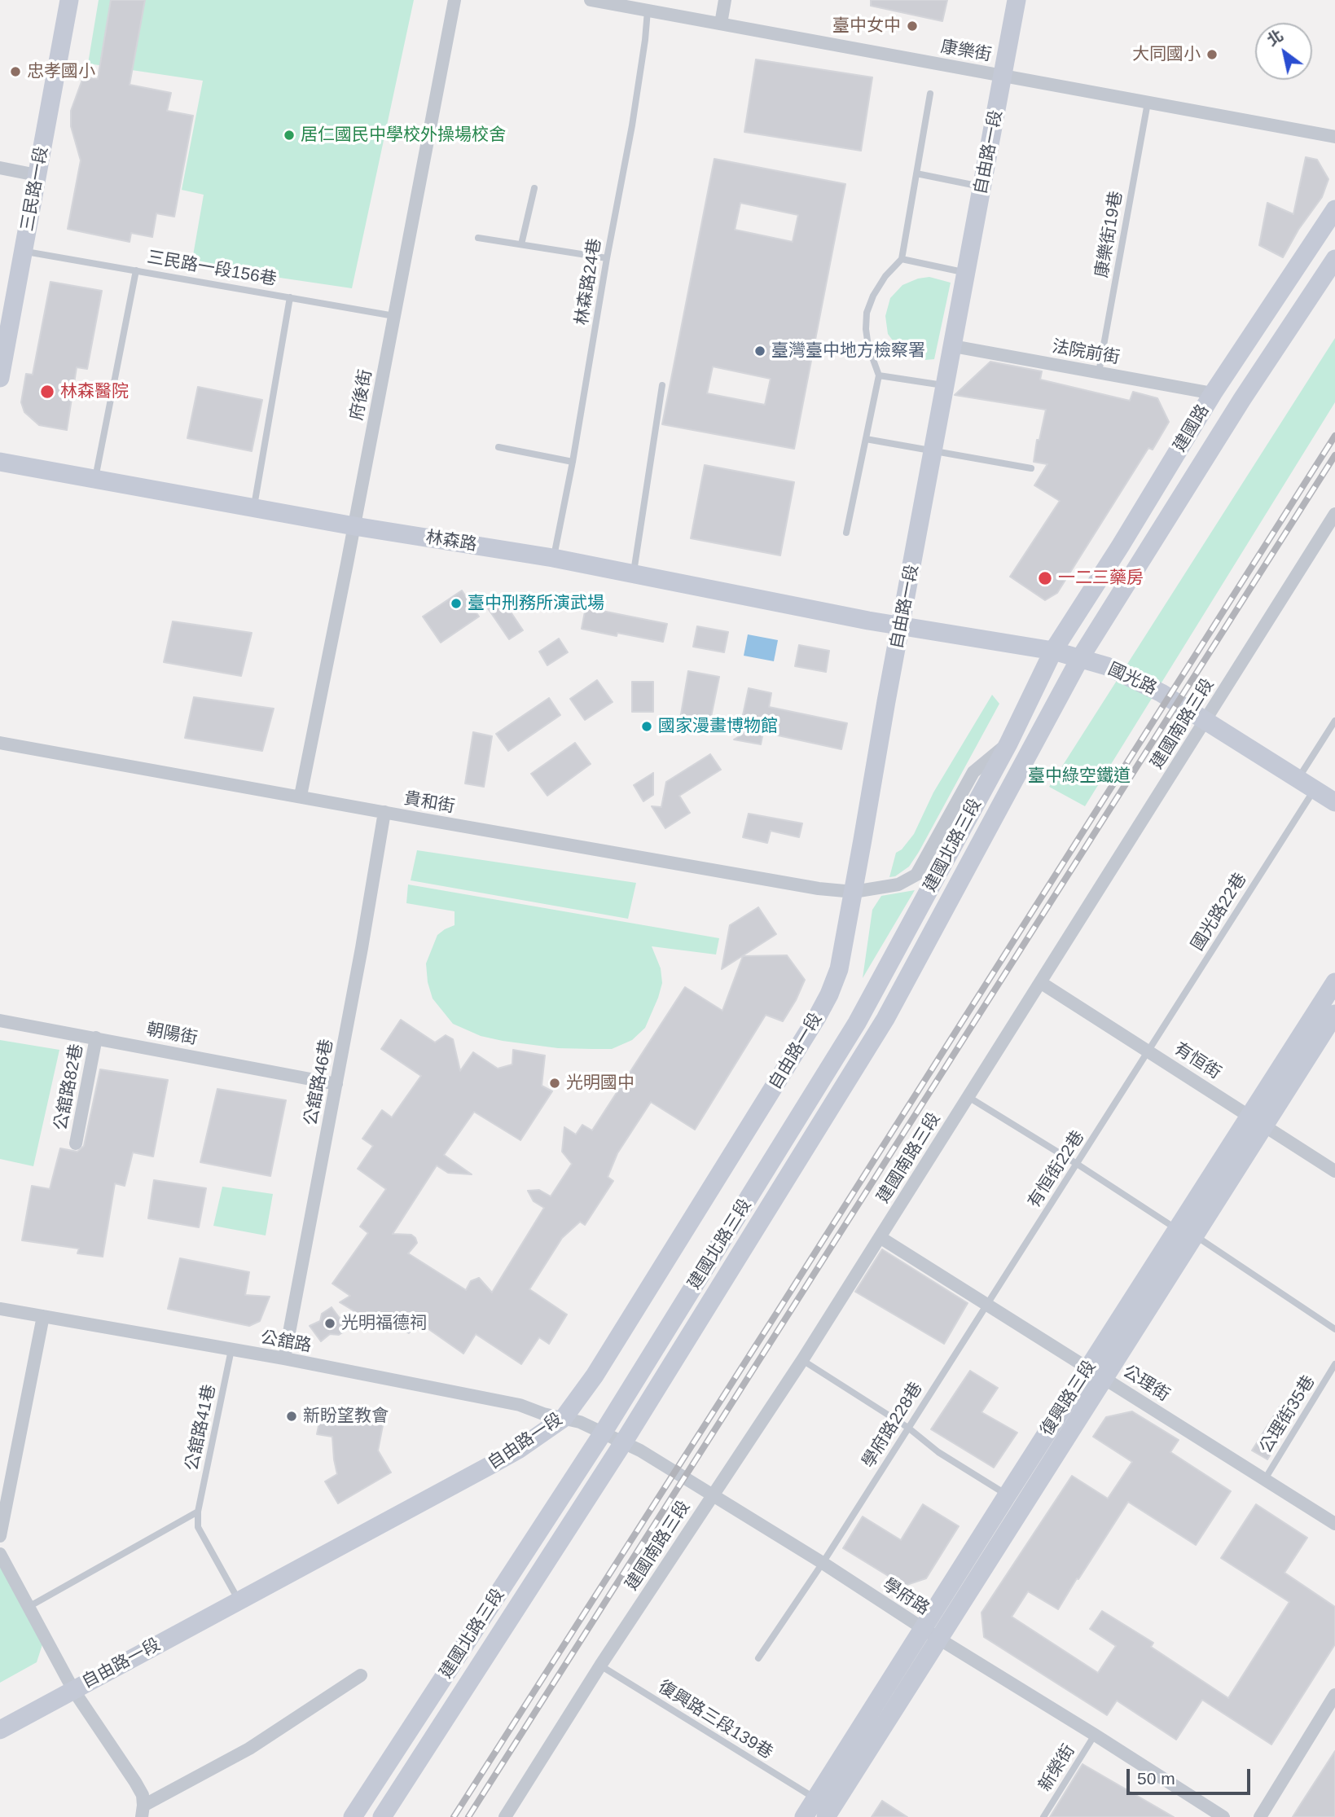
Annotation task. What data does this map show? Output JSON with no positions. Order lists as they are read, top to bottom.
{
  "streets": {
    "street": [
      "康樂街",
      "自由路一段",
      "三民路一段",
      "法院前街",
      "府後街",
      "建國路",
      "林森路",
      "國光路",
      "建國南路三段",
      "貴和街",
      "建國北路三段",
      "朝陽街",
      "有恒街",
      "公舘路46巷",
      "公舘路82巷",
      "公舘路",
      "公理街",
      "復興路三段",
      "學府路"
    ],
    "lane": [
      "康樂街19巷",
      "三民路一段156巷",
      "林森路24巷",
      "國光路22巷",
      "有恒街22巷",
      "公理街35巷",
      "學府路228巷",
      "公舘路41巷",
      "復興路三段139巷",
      "新榮街"
    ]
  },
  "crossings": [
    ["康樂街", "自由路一段"],
    ["康樂街", "康樂街19巷"],
    ["康樂街", "林森路24巷"],
    ["自由路一段", "法院前街"],
    ["自由路一段", "林森路"],
    ["自由路一段", "國光路"],
    ["自由路一段", "貴和街"],
    ["自由路一段", "公舘路"],
    ["自由路一段", "學府路"],
    ["三民路一段", "三民路一段156巷"],
    ["康樂街19巷", "法院前街"],
    ["三民路一段156巷", "府後街"],
    ["林森路24巷", "林森路"],
    ["法院前街", "建國路"],
    ["府後街", "林森路"],
    ["府後街", "貴和街"],
    ["建國路", "國光路"],
    ["建國路", "建國北路三段"],
    ["林森路", "國光路"],
    ["國光路", "建國南路三段"],
    ["國光路", "建國北路三段"],
    ["國光路", "國光路22巷"],
    ["建國南路三段", "有恒街"],
    ["建國南路三段", "公理街"],
    ["建國南路三段", "學府路"],
    ["建國南路三段", "復興路三段139巷"],
    ["貴和街", "建國北路三段"],
    ["貴和街", "公舘路46巷"],
    ["建國北路三段", "學府路"],
    ["國光路22巷", "有恒街"],
    ["國光路22巷", "有恒街22巷"],
    ["朝陽街", "公舘路46巷"],
    ["朝陽街", "公舘路82巷"],
    ["有恒街", "有恒街22巷"],
    ["有恒街", "復興路三段"],
    ["公舘路46巷", "公舘路"],
    ["有恒街22巷", "公理街"],
    ["有恒街22巷", "學府路228巷"],
    ["公舘路", "公舘路41巷"],
    ["公舘路", "學府路"],
    ["公理街", "復興路三段"],
    ["公理街", "公理街35巷"],
    ["公理街", "學府路228巷"],
    ["復興路三段", "學府路"],
    ["復興路三段", "復興路三段139巷"],
    ["學府路228巷", "學府路"],
    ["學府路", "新榮街"]
  ],
  "parks": ["臺中綠空鐵道"],
  "places": [
    "臺中女中",
    "大同國小",
    "忠孝國小",
    "居仁國民中學校外操場校舍",
    "臺灣臺中地方檢察署",
    "林森醫院",
    "一二三藥房",
    "臺中刑務所演武場",
    "國家漫畫博物館",
    "光明國中",
    "光明福德祠",
    "新盼望教會"
  ],
  "scale_bar": "50 m",
  "north": "top left"
}
